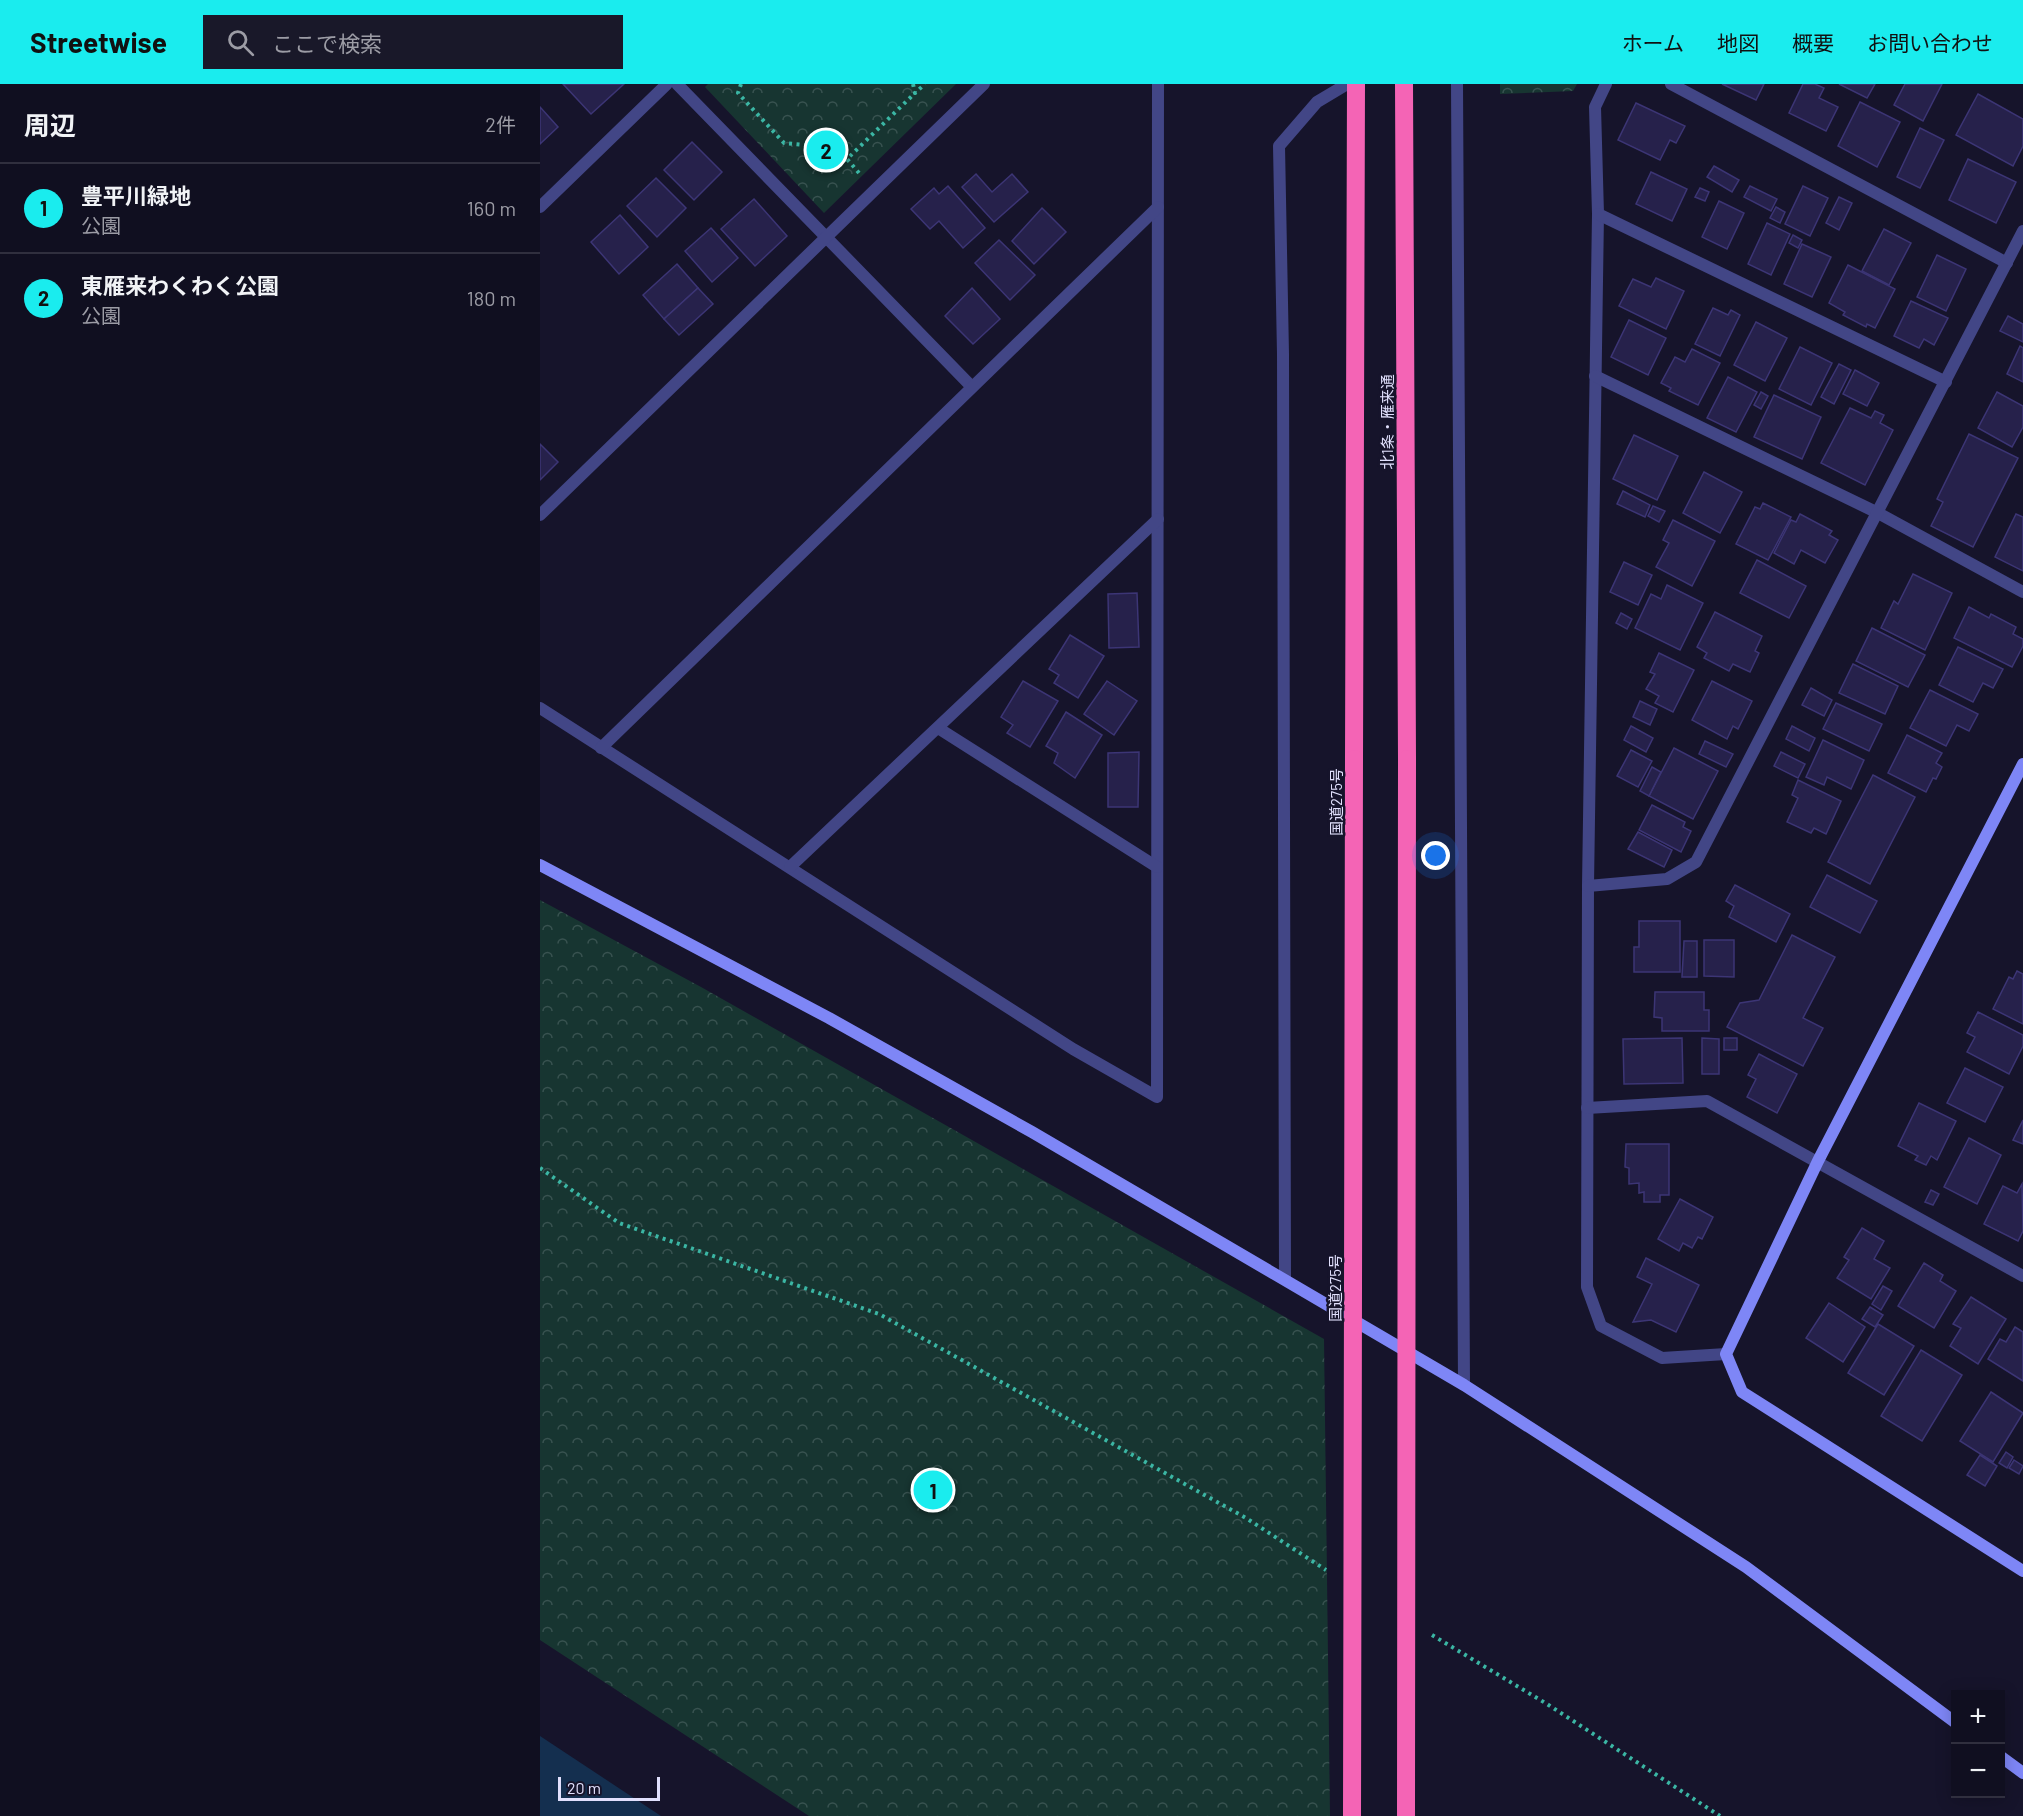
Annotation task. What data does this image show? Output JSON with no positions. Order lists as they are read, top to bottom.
{
  "streets": {
    "highway": ["北1条・雁来通", "国道275号"]
  },
  "crossings": [
    ["北1条・雁来通", "国道275号"]
  ],
  "scale_bar": "20 m",
  "page": {
    "header": "Streetwise",
    "search": "ここで検索",
    "nav": [
      "ホーム",
      "地図",
      "概要",
      "お問い合わせ"
    ],
    "heading": ["周辺", "2件"],
    "pins": ["2", "1"],
    "list": [
      {
        "mark": "1",
        "name": "豊平川緑地",
        "note": "公園",
        "value": "160 m"
      },
      {
        "mark": "2",
        "name": "東雁来わくわく公園",
        "note": "公園",
        "value": "180 m"
      }
    ],
    "map_buttons": ["+", "−"],
    "scale": "20 m"
  }
}
